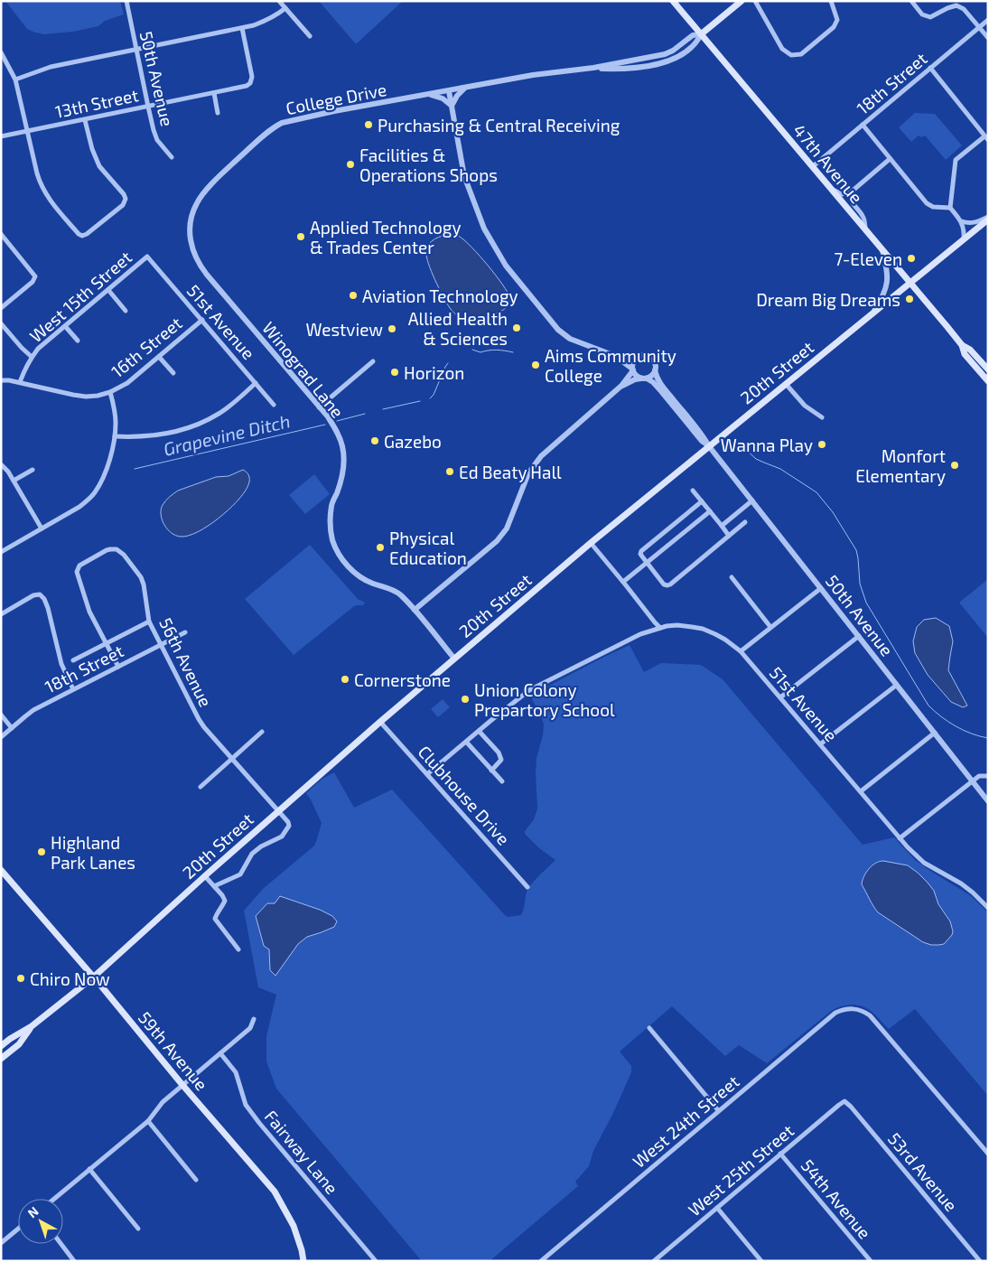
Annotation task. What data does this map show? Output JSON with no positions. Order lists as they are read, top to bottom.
{
  "streets": {
    "main road": ["47th Avenue", "20th Street", "59th Avenue"],
    "street": [
      "50th Avenue",
      "18th Street",
      "College Drive",
      "13th Street",
      "West 15th Street",
      "51st Avenue",
      "16th Street",
      "Winograd Lane",
      "56th Avenue",
      "Clubhouse Drive",
      "West 24th Street",
      "Fairway Lane",
      "West 25th Street",
      "53rd Avenue",
      "54th Avenue"
    ]
  },
  "crossings": [
    ["50th Avenue", "13th Street"],
    ["50th Avenue", "20th Street"],
    ["18th Street", "47th Avenue"],
    ["18th Street", "56th Avenue"],
    ["College Drive", "47th Avenue"],
    ["College Drive", "Winograd Lane"],
    ["47th Avenue", "20th Street"],
    ["West 15th Street", "51st Avenue"],
    ["West 15th Street", "16th Street"],
    ["51st Avenue", "16th Street"],
    ["51st Avenue", "Clubhouse Drive"],
    ["20th Street", "56th Avenue"],
    ["20th Street", "Clubhouse Drive"],
    ["20th Street", "59th Avenue"],
    ["West 25th Street", "53rd Avenue"],
    ["West 25th Street", "54th Avenue"]
  ],
  "water": ["Grapevine Ditch"],
  "places": [
    "Purchasing & Central Receiving",
    "Facilities & Operations Shops",
    "Applied Technology & Trades Center",
    "7-Eleven",
    "Aviation Technology",
    "Dream Big Dreams",
    "Allied Health & Sciences",
    "Westview",
    "Aims Community College",
    "Horizon",
    "Gazebo",
    "Wanna Play",
    "Monfort Elementary",
    "Ed Beaty Hall",
    "Physical Education",
    "Cornerstone",
    "Union Colony Prepartory School",
    "Highland Park Lanes",
    "Chiro Now"
  ],
  "north": "top left"
}
